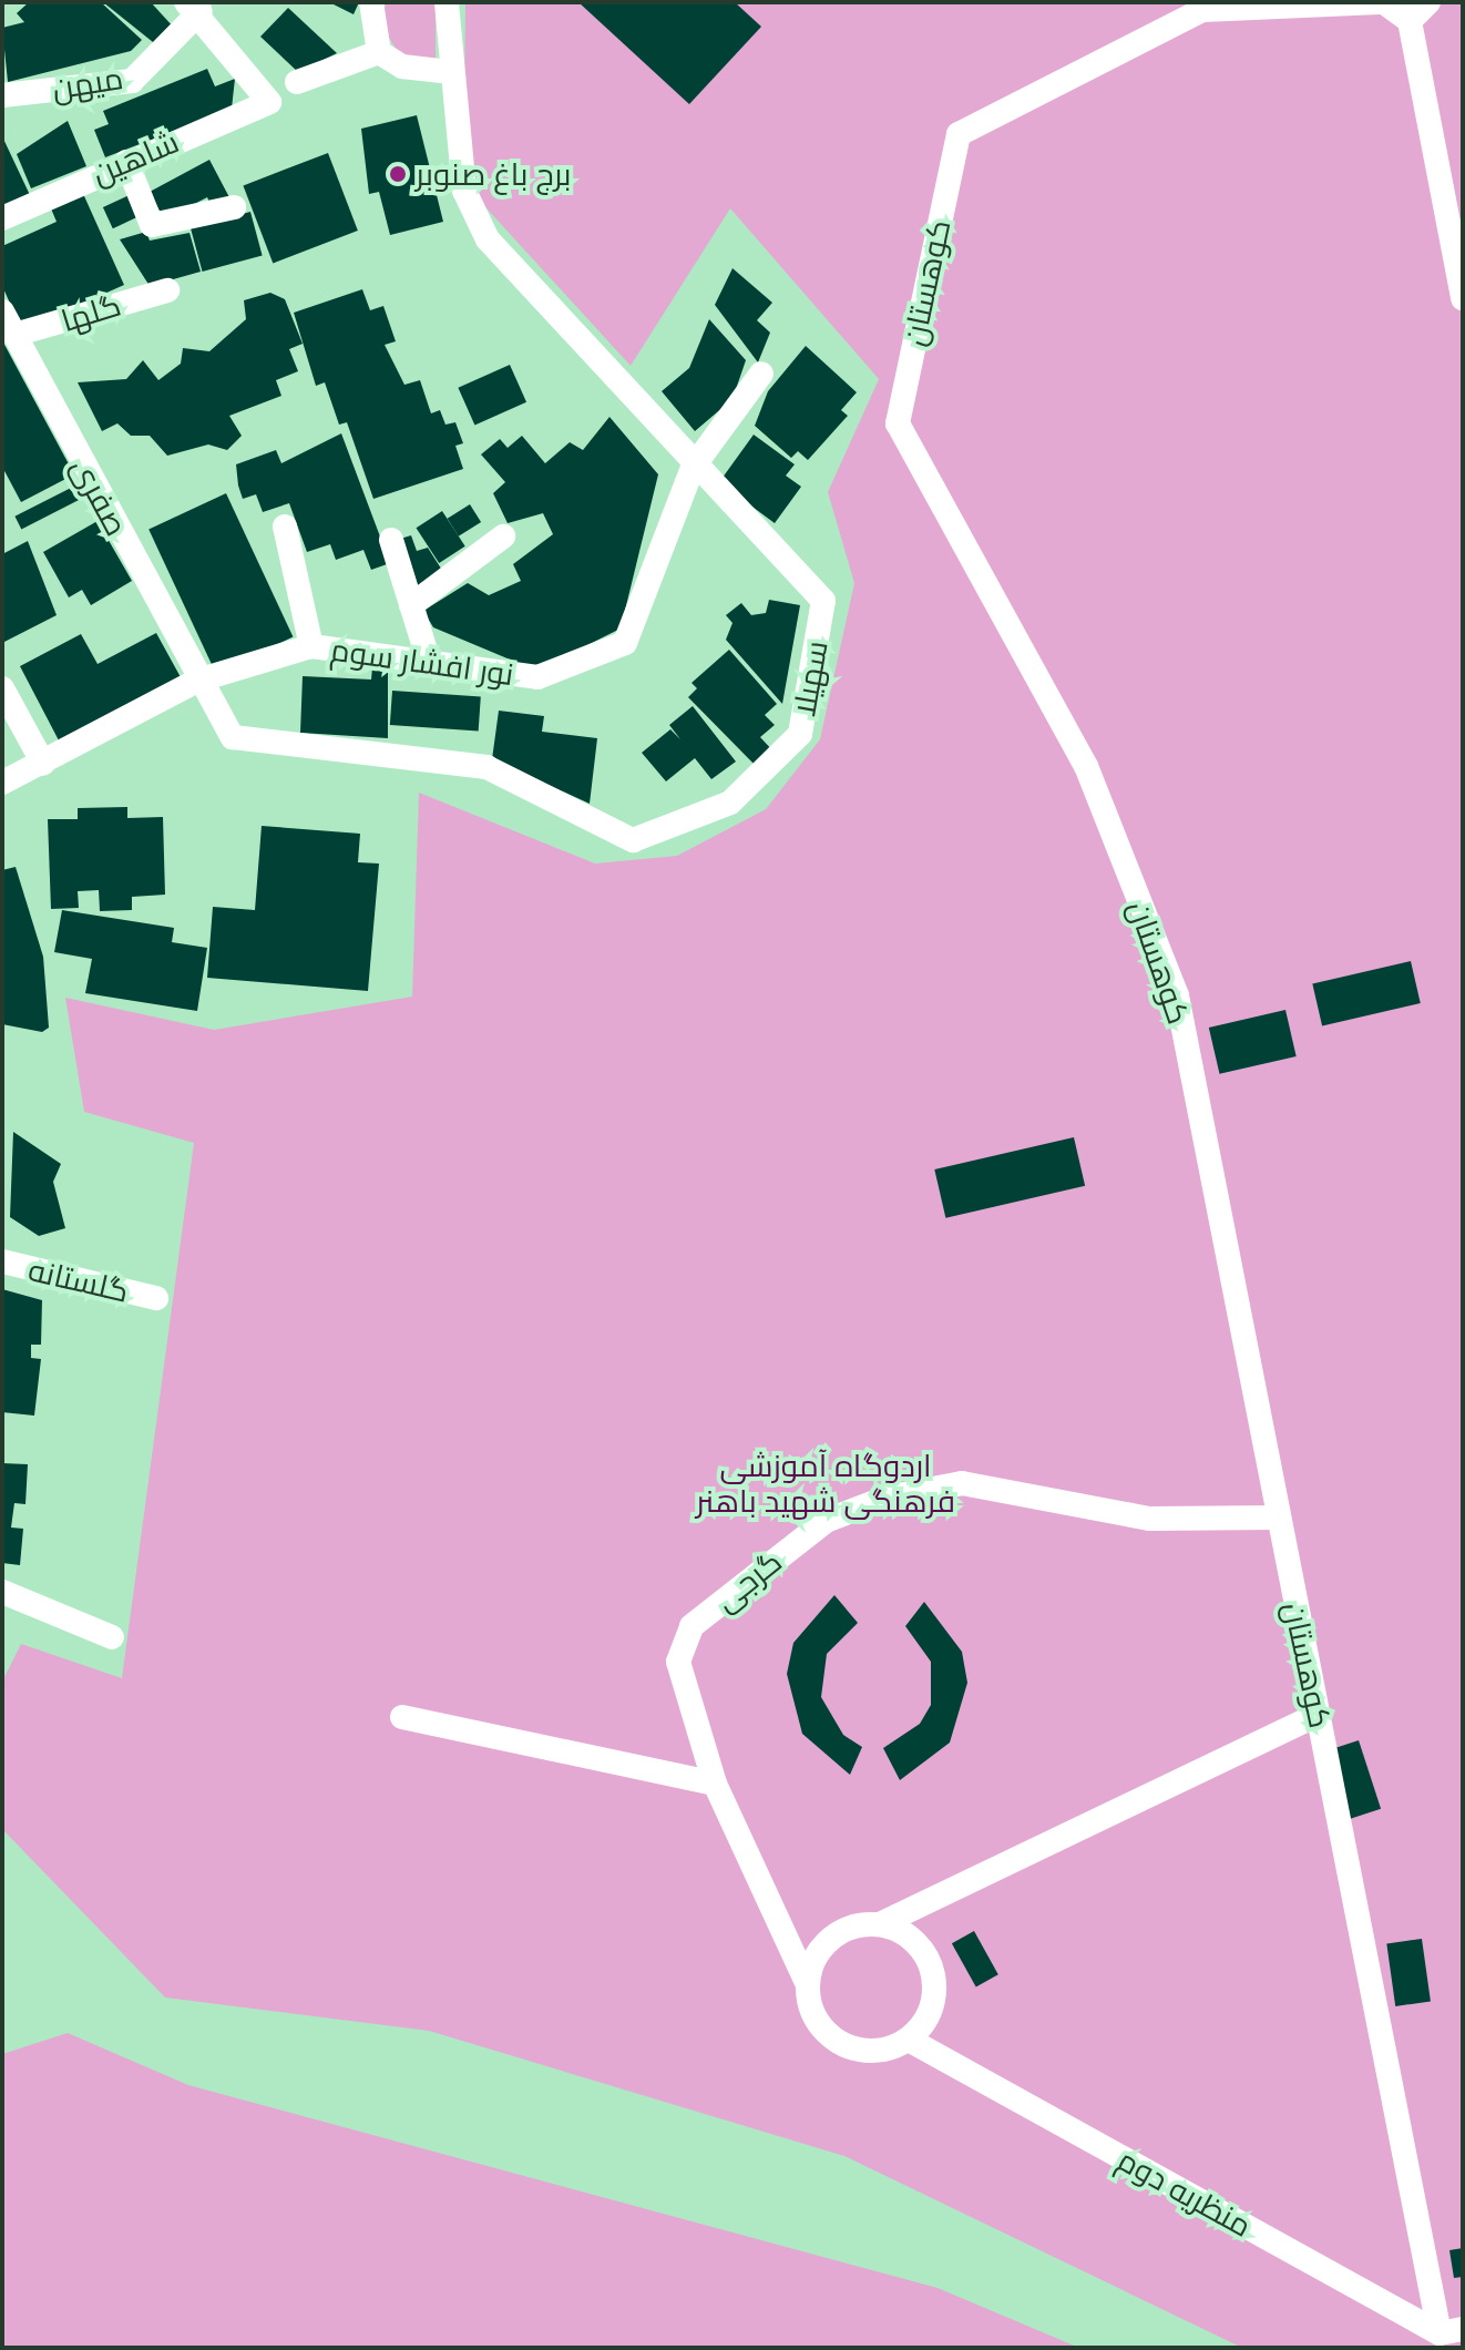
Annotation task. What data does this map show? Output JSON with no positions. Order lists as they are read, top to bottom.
{
  "streets": {
    "street": [
      "میهن",
      "شاهین",
      "کوهستان",
      "گلها",
      "صفری",
      "نور افشار سوم",
      "سهیلا",
      "گلستانه",
      "گرجی",
      "منظریه دوم"
    ]
  },
  "crossings": [
    ["میهن", "شاهین"],
    ["کوهستان", "گرجی"],
    ["کوهستان", "منظریه دوم"],
    ["گلها", "صفری"],
    ["صفری", "نور افشار سوم"],
    ["صفری", "سهیلا"],
    ["نور افشار سوم", "سهیلا"],
    ["گرجی", "منظریه دوم"]
  ],
  "parks": ["اردوگاه آموزشی فرهنگی شهید باهنر"],
  "places": ["برج باغ صنوبر"]
}
